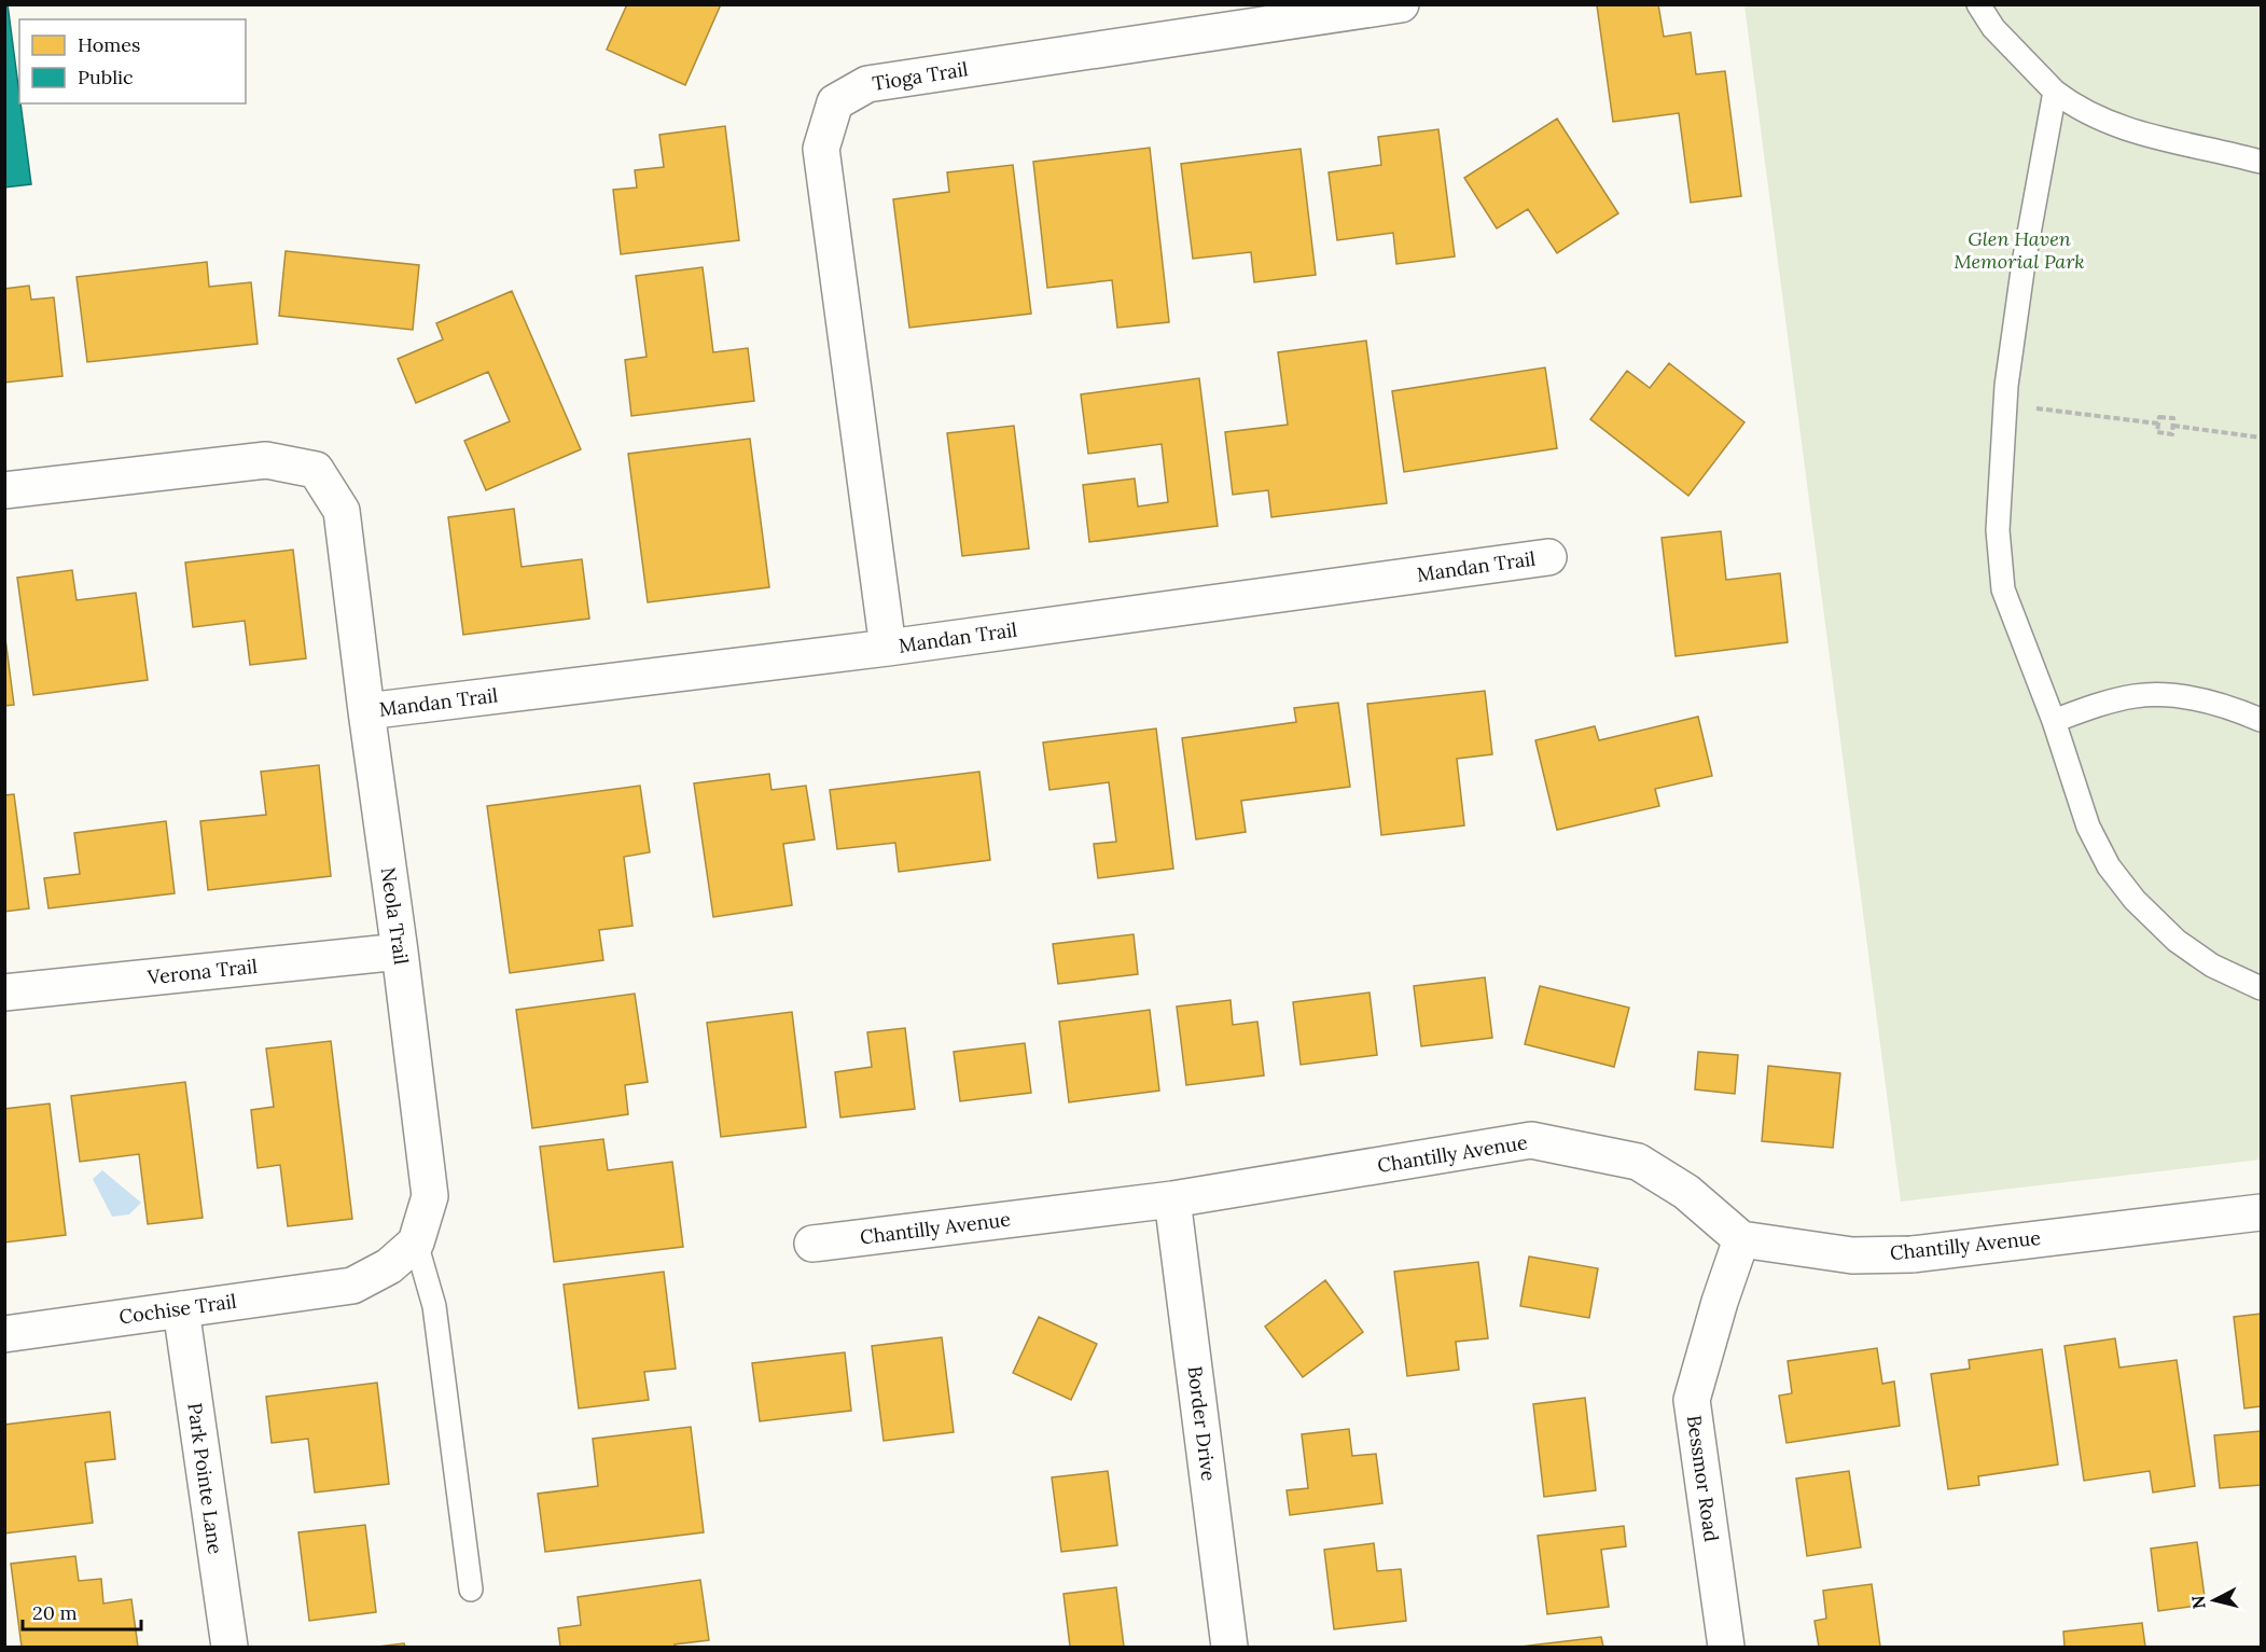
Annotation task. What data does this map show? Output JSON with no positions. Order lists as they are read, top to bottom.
{
  "streets": {
    "street": [
      "Tioga Trail",
      "Mandan Trail",
      "Neola Trail",
      "Verona Trail",
      "Chantilly Avenue",
      "Cochise Trail",
      "Border Drive",
      "Park Pointe Lane",
      "Bessmor Road"
    ]
  },
  "crossings": [
    ["Tioga Trail", "Mandan Trail"],
    ["Mandan Trail", "Neola Trail"],
    ["Neola Trail", "Verona Trail"],
    ["Neola Trail", "Cochise Trail"],
    ["Chantilly Avenue", "Border Drive"],
    ["Chantilly Avenue", "Bessmor Road"],
    ["Cochise Trail", "Park Pointe Lane"]
  ],
  "parks": ["Glen Haven Memorial Park"],
  "legend": ["Homes", "Public"],
  "scale_bar": "20 m",
  "north": "left"
}
